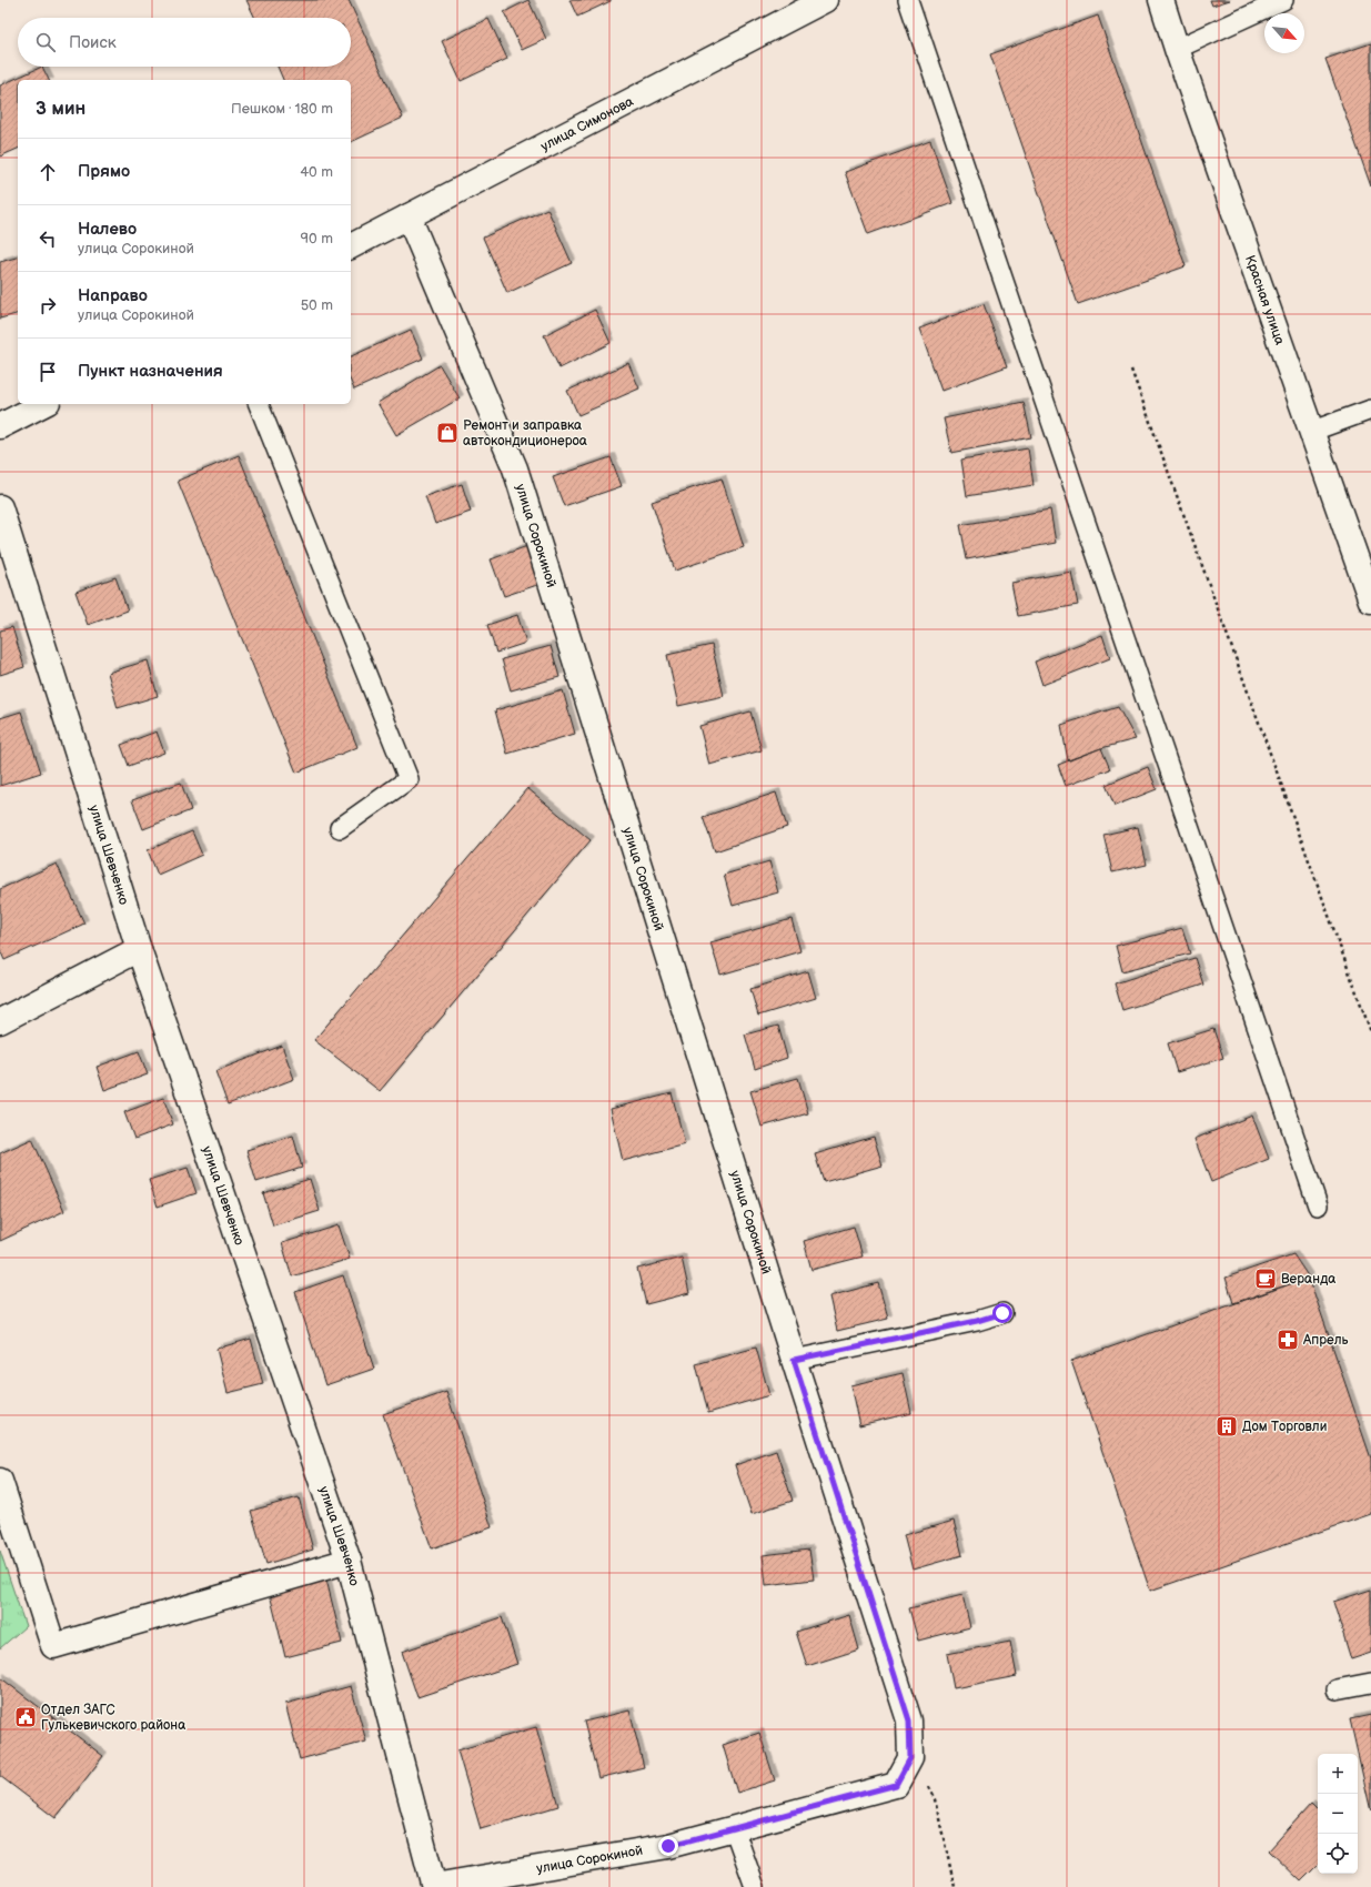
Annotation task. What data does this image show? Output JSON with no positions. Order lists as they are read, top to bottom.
{
  "streets": {
    "street": [
      "улица Симонова",
      "Красная улица",
      "улица Сорокиной",
      "улица Шевченко"
    ]
  },
  "crossings": [
    ["улица Симонова", "улица Сорокиной"],
    ["улица Сорокиной", "улица Шевченко"]
  ],
  "places": {
    "shop": ["Ремонт и заправка автокондиционероа"],
    "cafe": ["Веранда"],
    "pharmacy": ["Апрель"],
    "building": ["Дом Торговли"],
    "public building": ["Отдел ЗАГС Гулькевичского района"]
  },
  "north": "bottom right",
  "page": {
    "search": "Поиск",
    "heading": ["3 мин", "Пешком · 180 m"],
    "list": [
      ["Прямо", "40 m"],
      ["Налево", "улица Сорокиной", "90 m"],
      ["Направо", "улица Сорокиной", "50 m"],
      "Пункт назначения"
    ],
    "map_buttons": ["+", "−"]
  }
}
